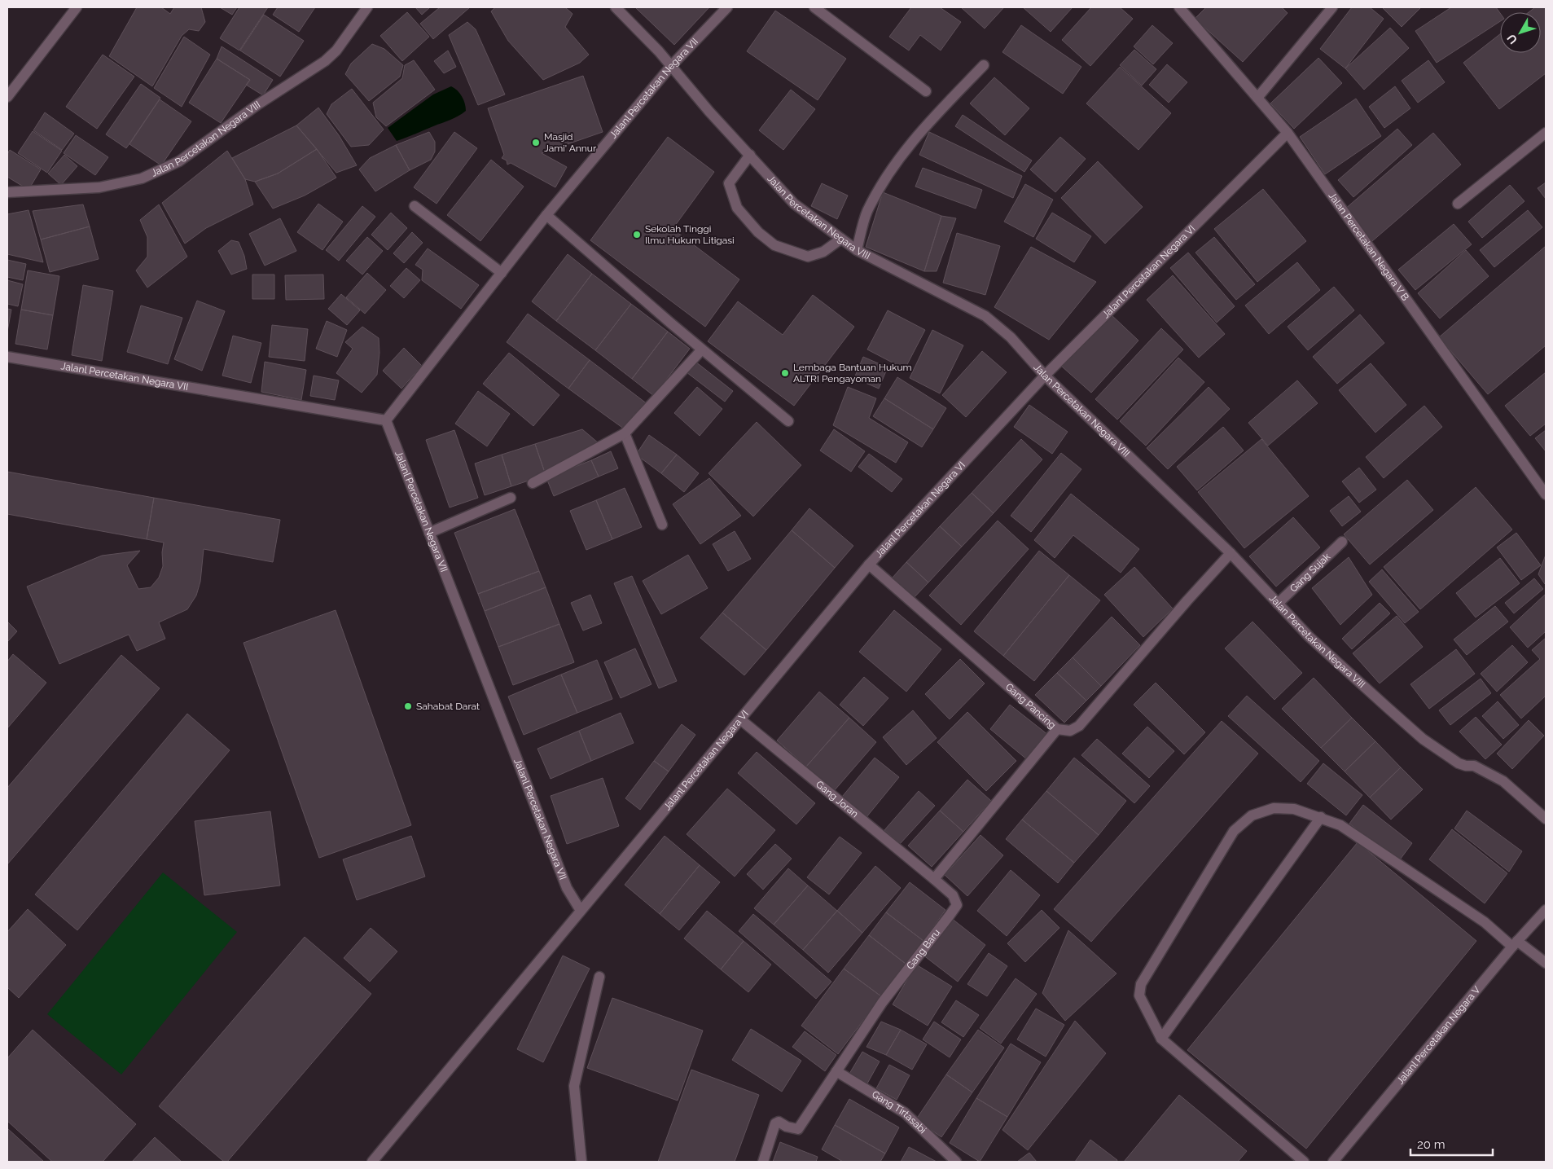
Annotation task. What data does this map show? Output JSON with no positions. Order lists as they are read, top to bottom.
{
  "streets": {
    "street": [
      "Jalanl Percetakan Negara VII",
      "Jalan Percetakan Negara VIII",
      "Jalan Percetakan Negara V B",
      "Jalanl Percetakan Negara VI",
      "Gang Sujak",
      "Gang Pancing",
      "Gang Joran",
      "Gang Baru",
      "Jalanl Percetakan Negara V",
      "Gang Tirtasabi"
    ]
  },
  "crossings": [
    ["Jalanl Percetakan Negara VII", "Jalan Percetakan Negara VIII"],
    ["Jalanl Percetakan Negara VII", "Jalanl Percetakan Negara VI"],
    ["Jalan Percetakan Negara VIII", "Jalanl Percetakan Negara VI"],
    ["Jalan Percetakan Negara VIII", "Gang Sujak"],
    ["Jalan Percetakan Negara VIII", "Gang Pancing"],
    ["Jalan Percetakan Negara V B", "Jalanl Percetakan Negara VI"],
    ["Jalanl Percetakan Negara VI", "Gang Pancing"],
    ["Jalanl Percetakan Negara VI", "Gang Joran"],
    ["Gang Joran", "Gang Baru"],
    ["Gang Baru", "Gang Tirtasabi"]
  ],
  "places": [
    "Masjid Jami' Annur",
    "Sekolah Tinggi Ilmu Hukum Litigasi",
    "Lembaga Bantuan Hukum ALTRI Pengayoman",
    "Sahabat Darat"
  ],
  "scale_bar": "20 m",
  "north": "bottom left"
}
